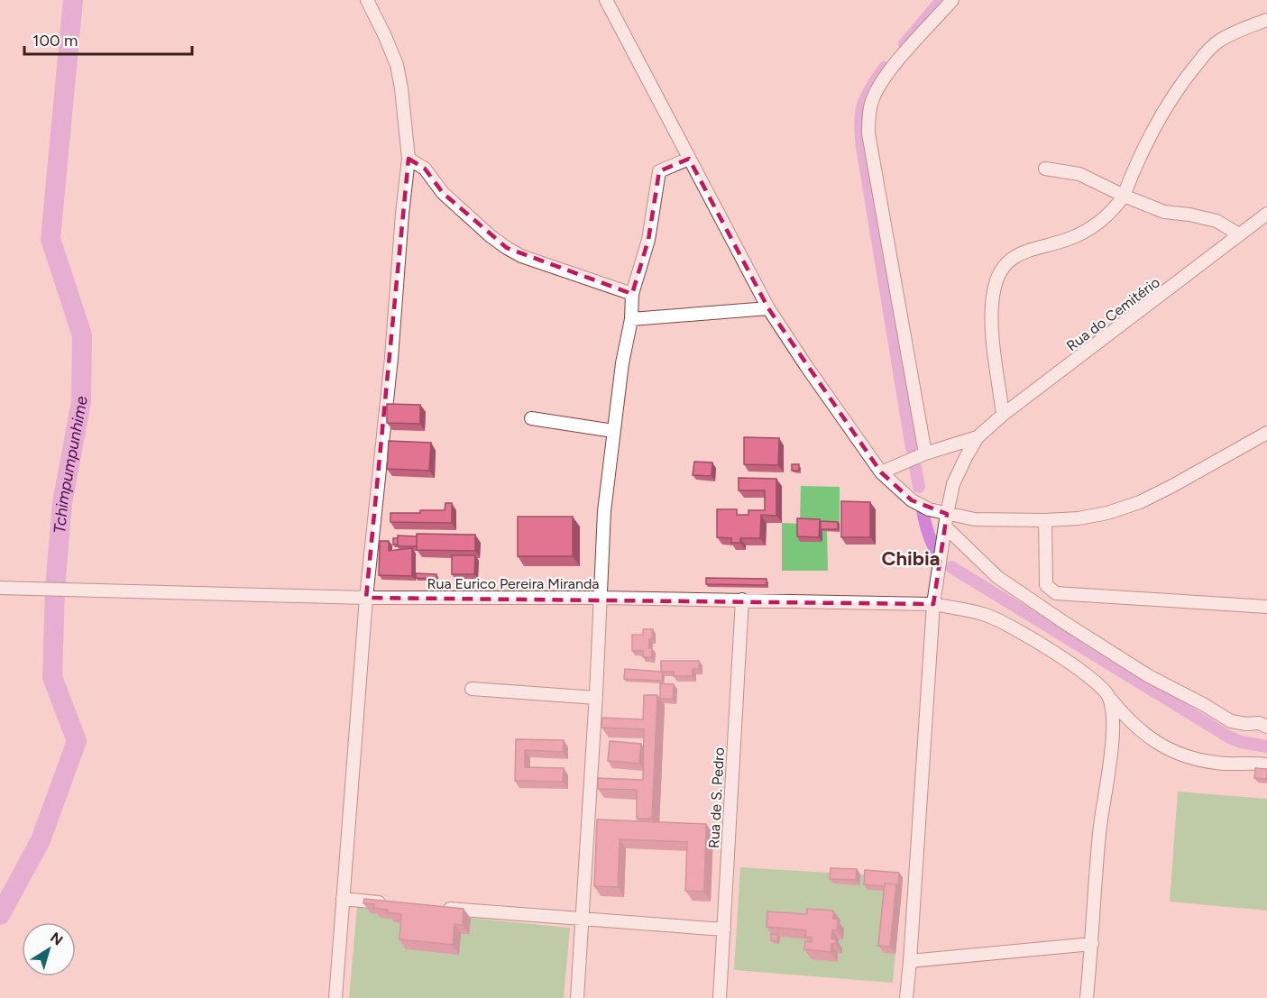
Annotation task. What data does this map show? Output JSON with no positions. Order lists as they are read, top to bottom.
{
  "streets": {
    "street": ["Rua do Cemitério", "Rua Eurico Pereira Miranda", "Rua de S. Pedro"]
  },
  "crossings": [
    ["Rua Eurico Pereira Miranda", "Rua de S. Pedro"]
  ],
  "districts": ["Chibia"],
  "water": ["Tchimpumpunhime"],
  "scale_bar": "100 m",
  "north": "top right"
}
